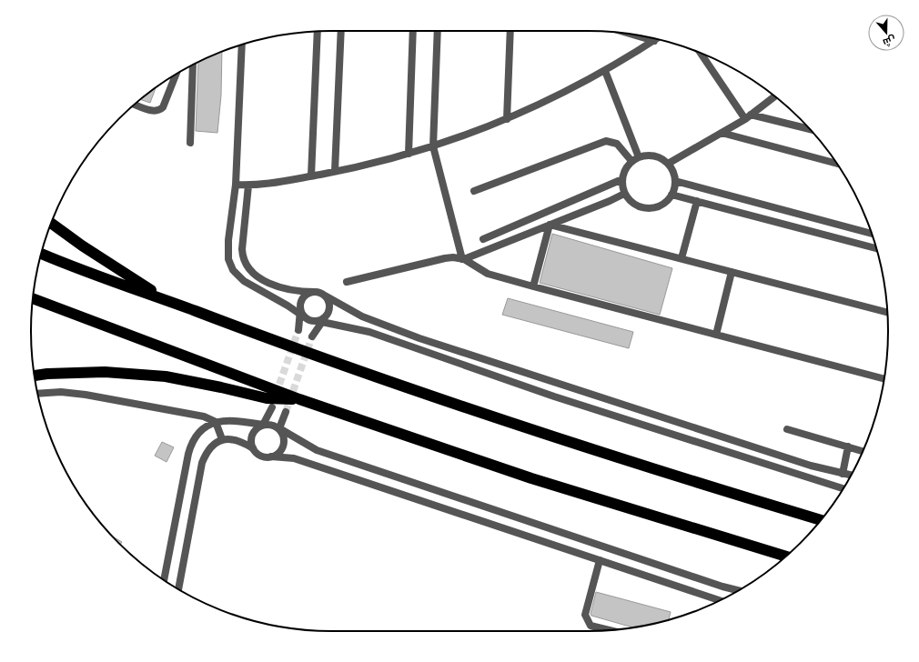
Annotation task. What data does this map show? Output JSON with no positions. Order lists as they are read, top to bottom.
{
  "north": "bottom"
}
